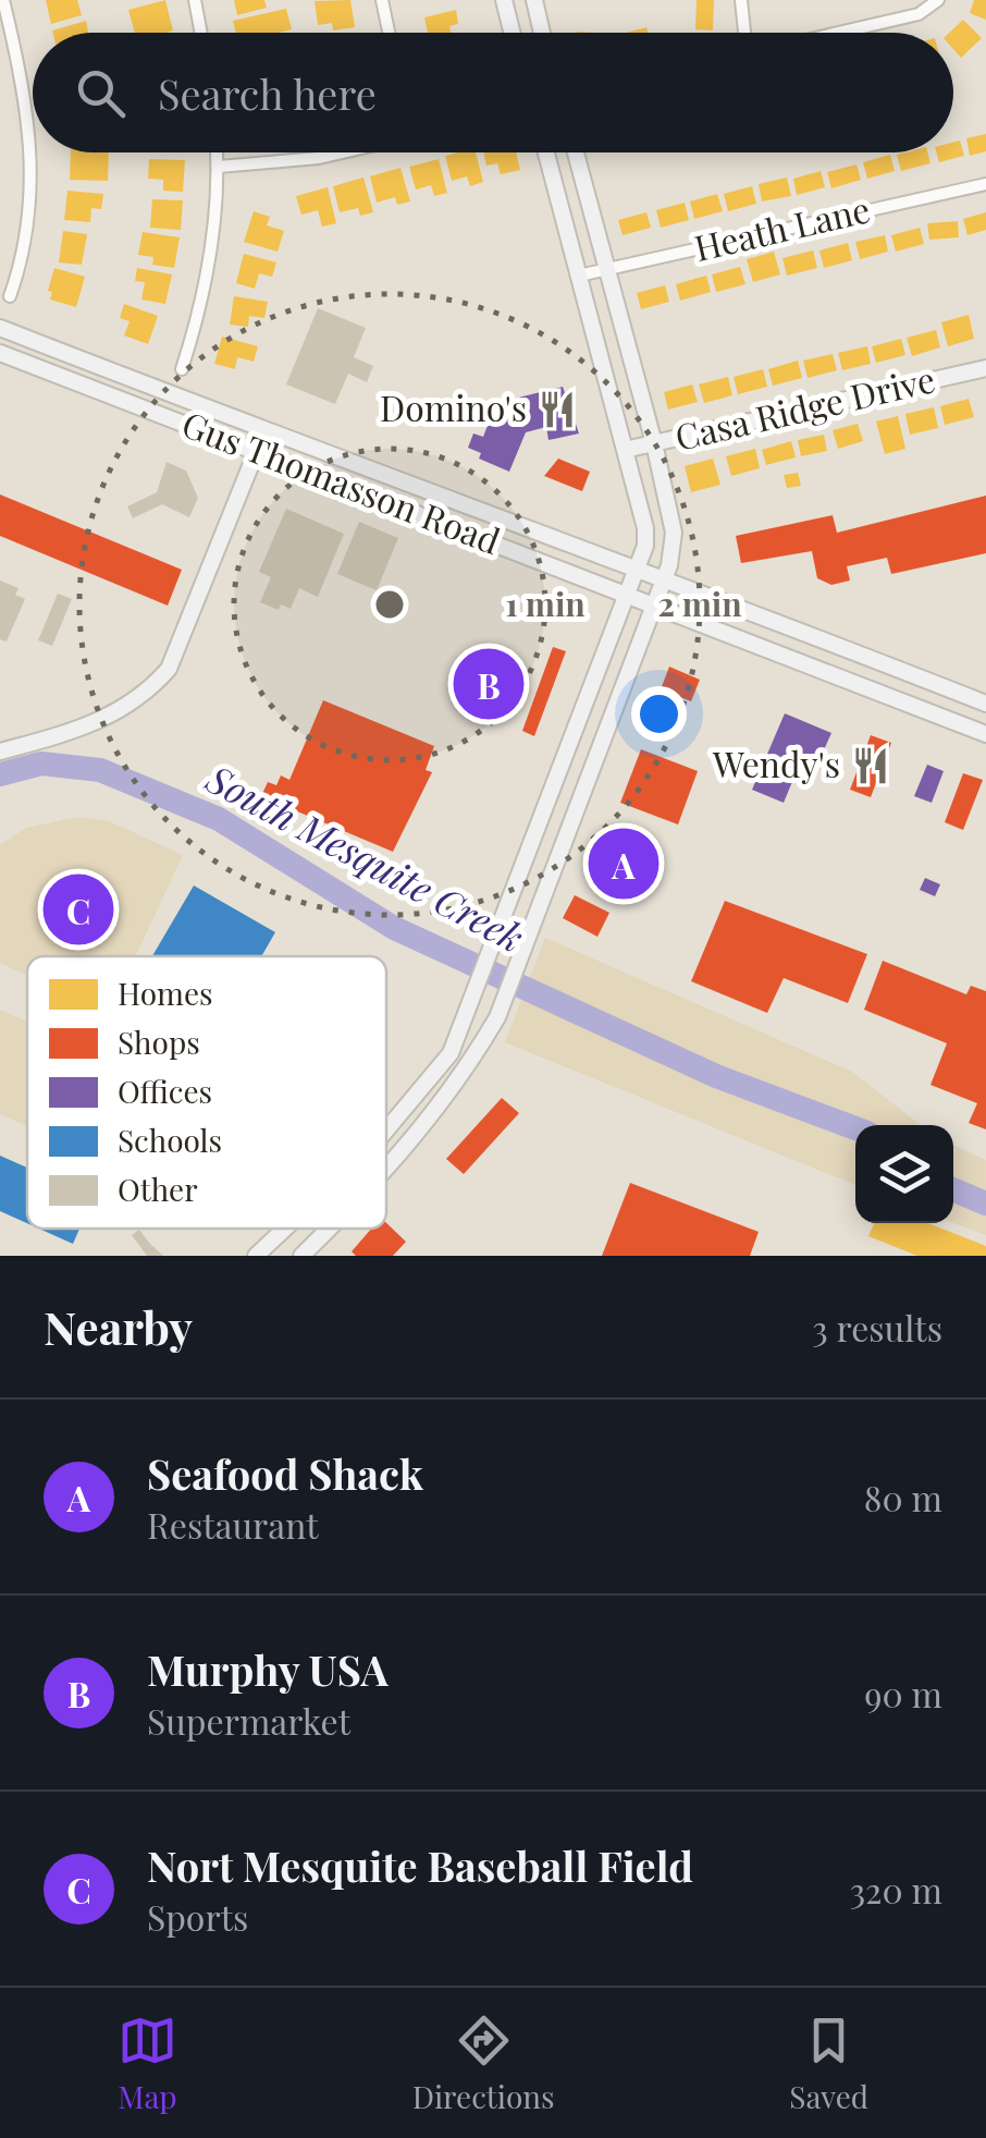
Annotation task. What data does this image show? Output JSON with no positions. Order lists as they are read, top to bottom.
{
  "streets": {
    "main road": ["Casa Ridge Drive", "Gus Thomasson Road"],
    "street": ["Heath Lane"]
  },
  "water": ["South Mesquite Creek"],
  "places": {
    "restaurant": ["Domino's", "Wendy's"]
  },
  "legend": [
    "Homes",
    "Shops",
    "Offices",
    "Schools",
    "Other"
  ],
  "page": {
    "search": "Search here",
    "pins": ["B", "A", "C"],
    "heading": ["Nearby", "3 results"],
    "list": [
      {
        "mark": "A",
        "name": "Seafood Shack",
        "note": "Restaurant",
        "value": "80 m"
      },
      {
        "mark": "B",
        "name": "Murphy USA",
        "note": "Supermarket",
        "value": "90 m"
      },
      {
        "mark": "C",
        "name": "Nort Mesquite Baseball Field",
        "note": "Sports",
        "value": "320 m"
      }
    ],
    "nav": ["Map", "Directions", "Saved"]
  },
  "rings": ["1 min", "2 min"]
}
